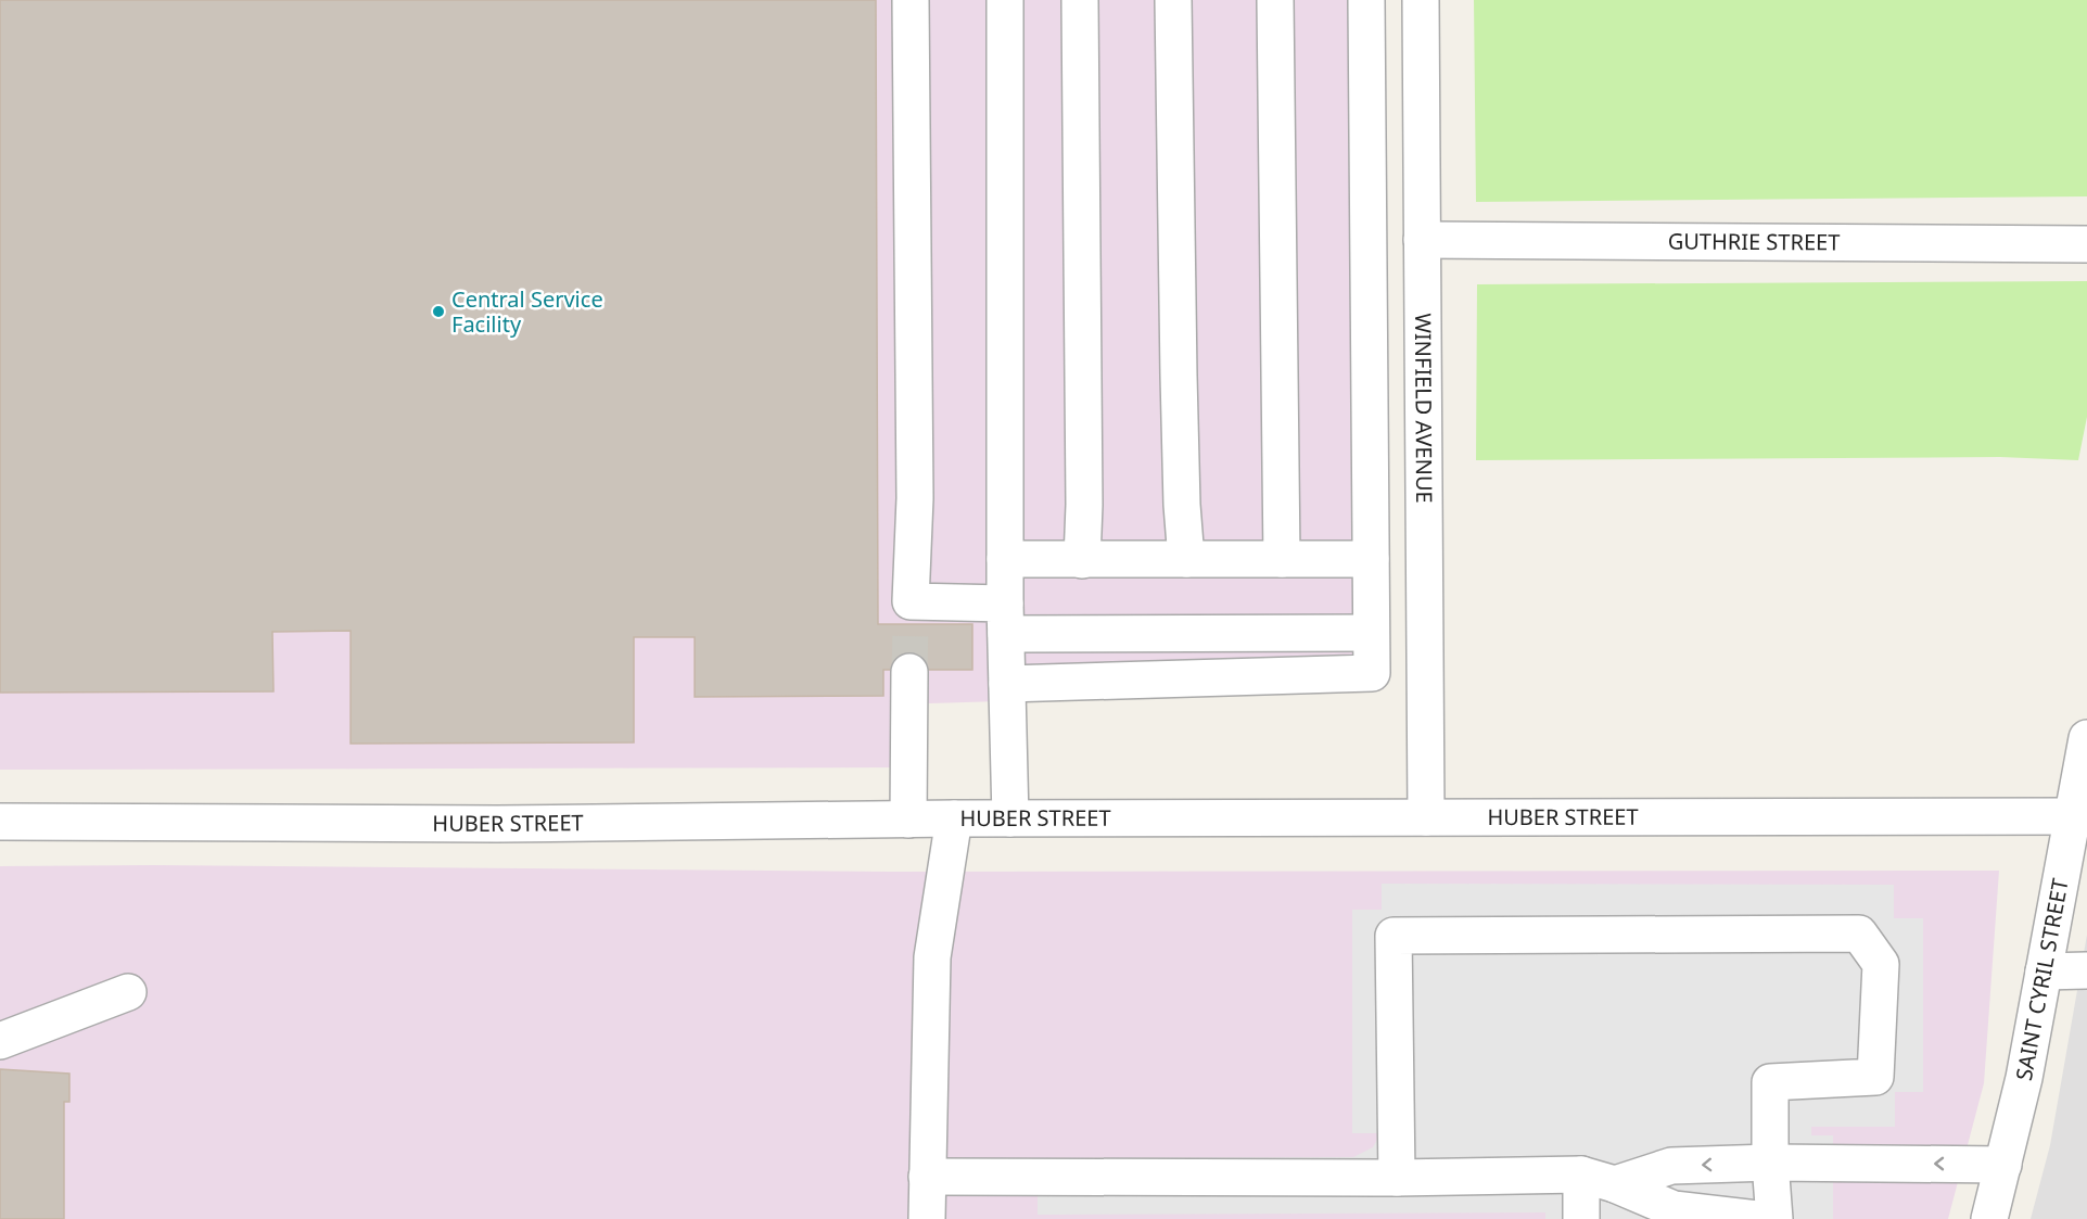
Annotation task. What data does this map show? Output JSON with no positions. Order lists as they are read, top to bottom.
{
  "streets": {
    "street": [
      "GUTHRIE STREET",
      "WINFIELD AVENUE",
      "HUBER STREET",
      "SAINT CYRIL STREET"
    ]
  },
  "crossings": [
    ["GUTHRIE STREET", "WINFIELD AVENUE"],
    ["WINFIELD AVENUE", "HUBER STREET"],
    ["HUBER STREET", "SAINT CYRIL STREET"]
  ],
  "places": ["Central Service Facility"]
}
